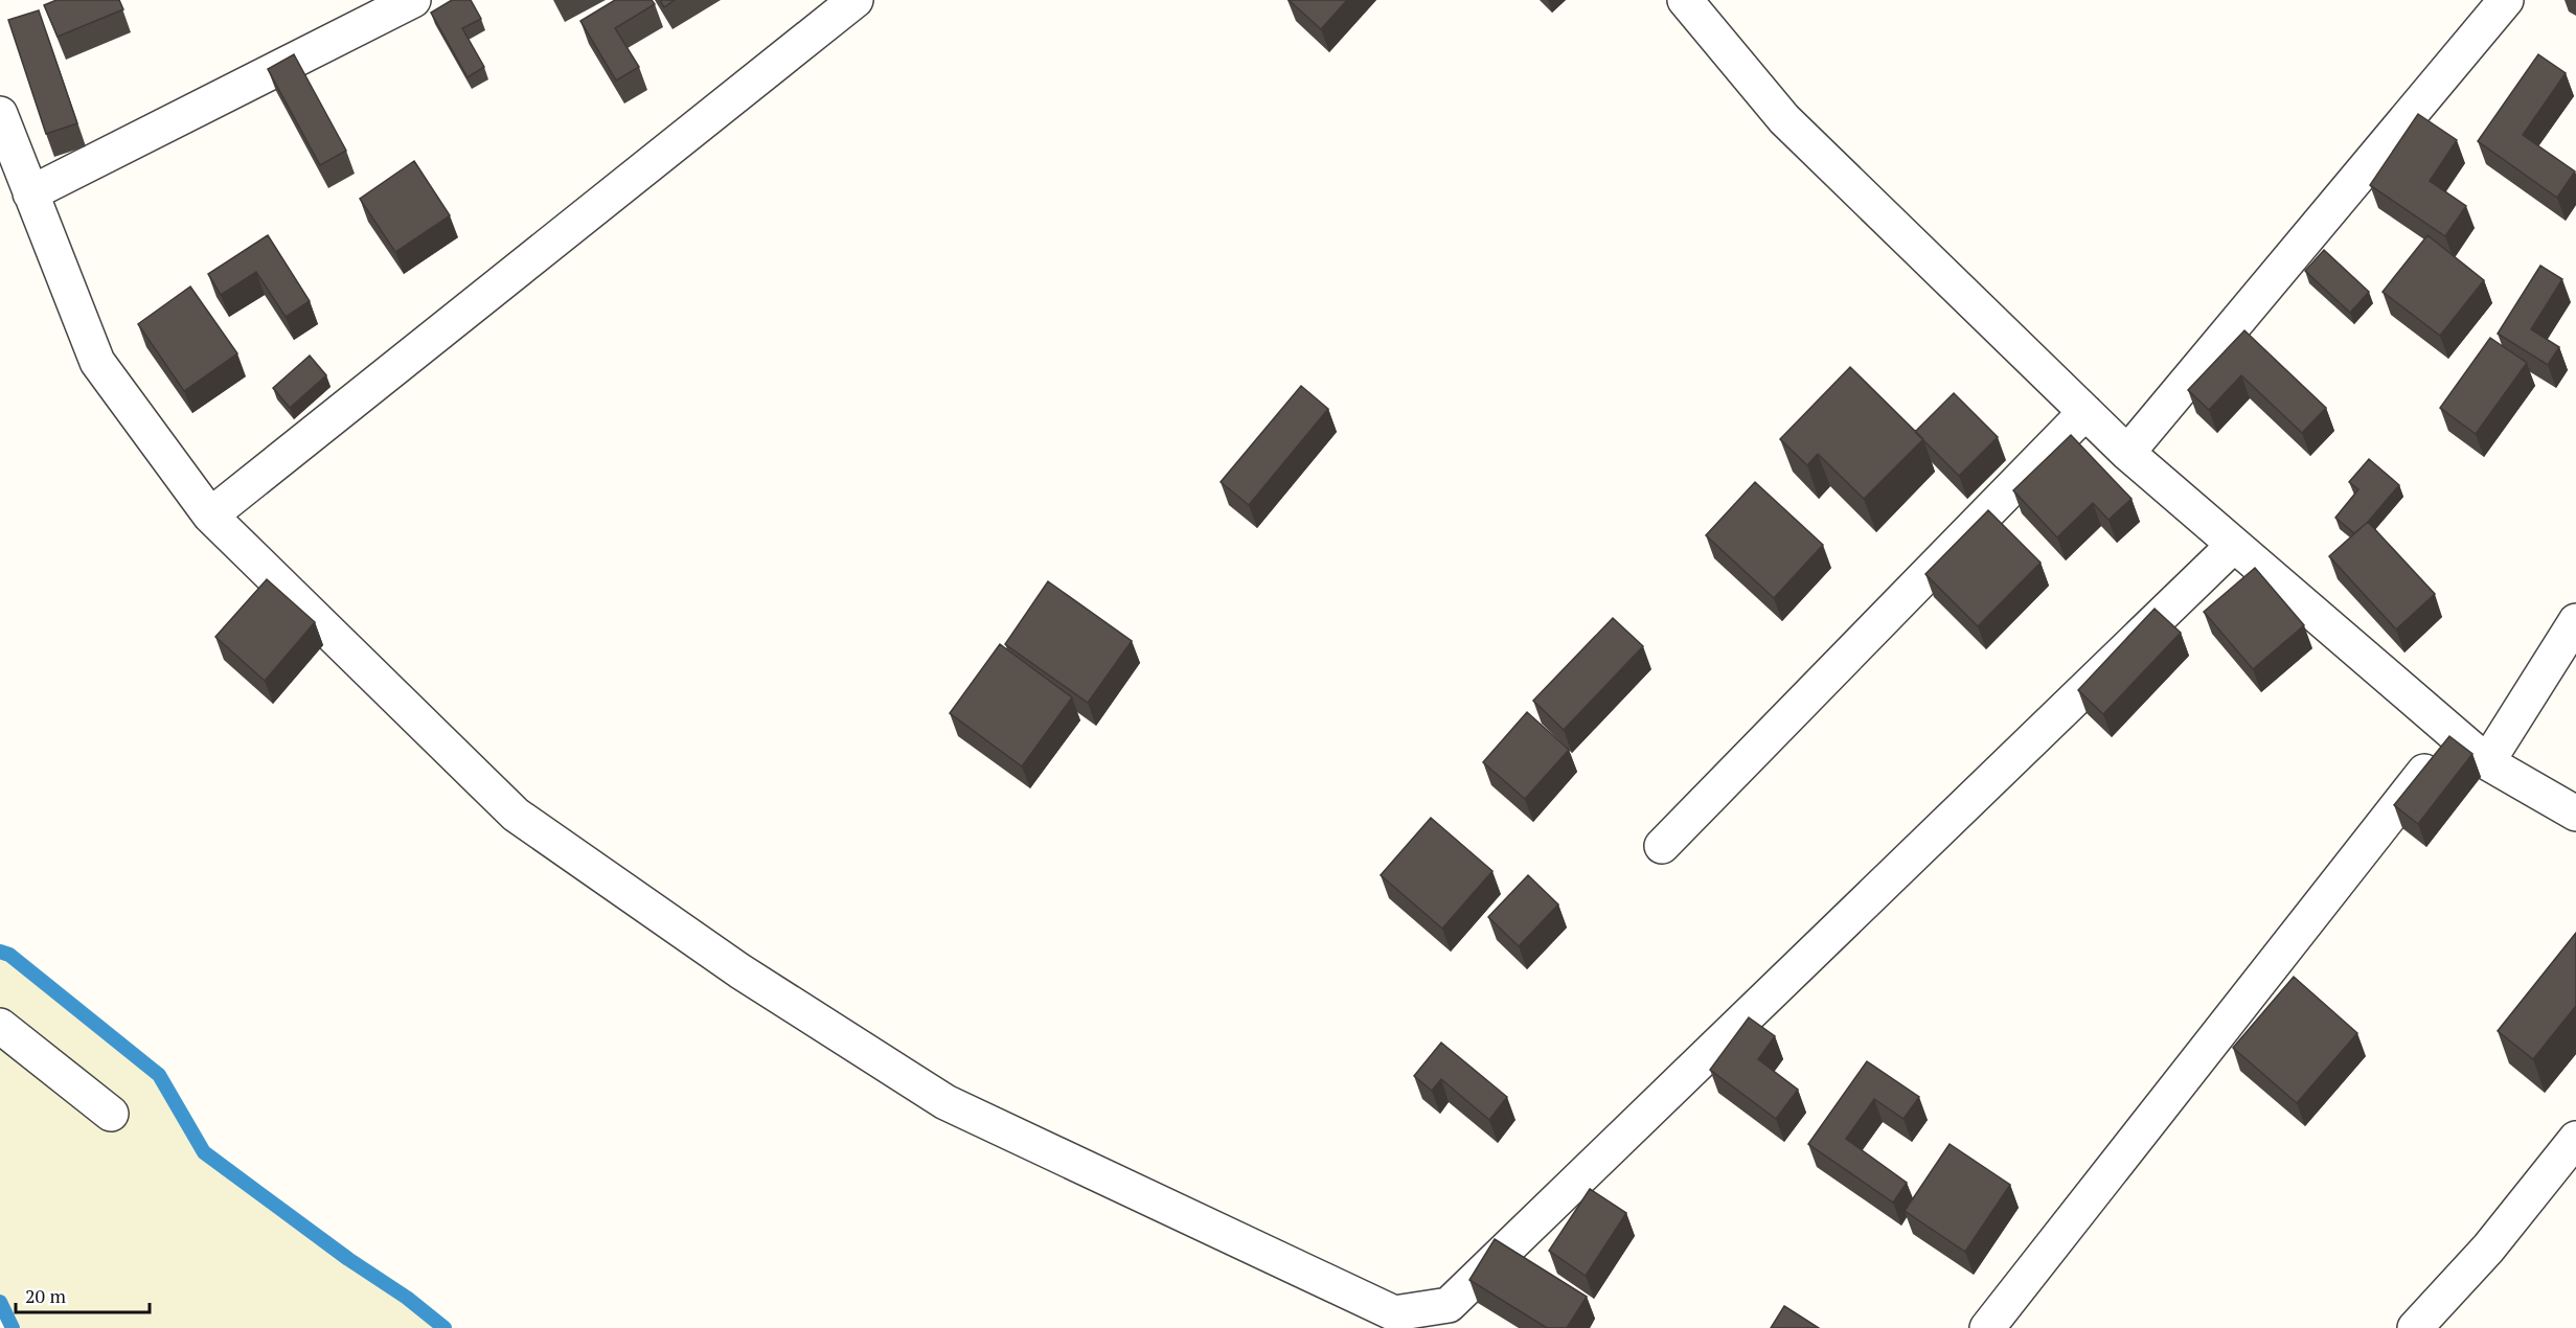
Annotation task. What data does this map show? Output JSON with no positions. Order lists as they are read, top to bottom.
{
  "scale_bar": "20 m"
}
